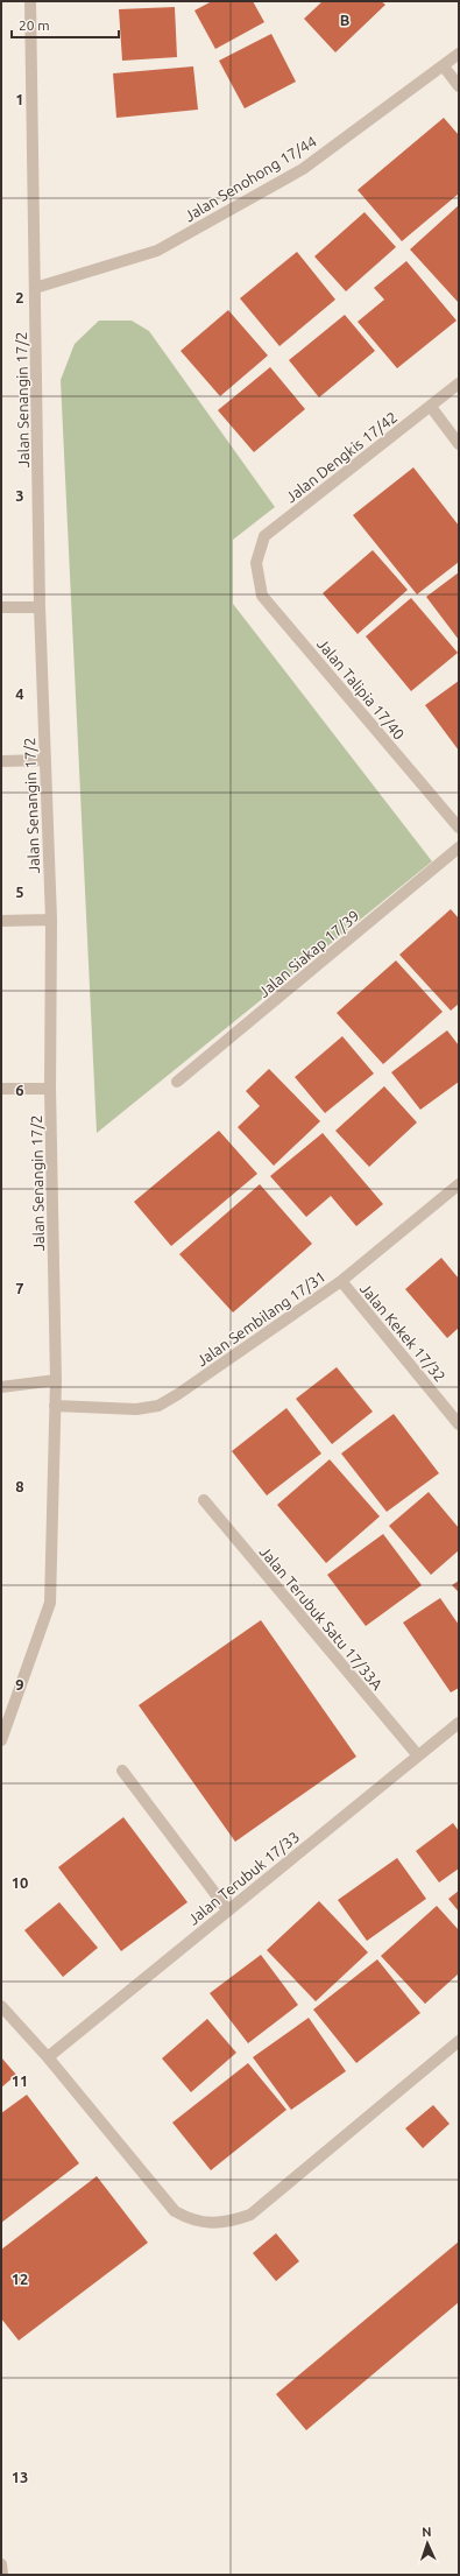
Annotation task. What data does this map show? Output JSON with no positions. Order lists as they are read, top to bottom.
{
  "streets": {
    "street": [
      "Jalan Senohong 17/44",
      "Jalan Senangin 17/2",
      "Jalan Dengkis 17/42",
      "Jalan Talipia 17/40",
      "Jalan Siakap 17/39",
      "Jalan Sembilang 17/31",
      "Jalan Kekek 17/32",
      "Jalan Terubuk Satu 17/33A",
      "Jalan Terubuk 17/33"
    ]
  },
  "crossings": [
    ["Jalan Senohong 17/44", "Jalan Senangin 17/2"],
    ["Jalan Senangin 17/2", "Jalan Sembilang 17/31"],
    ["Jalan Dengkis 17/42", "Jalan Talipia 17/40"],
    ["Jalan Sembilang 17/31", "Jalan Kekek 17/32"],
    ["Jalan Terubuk Satu 17/33A", "Jalan Terubuk 17/33"]
  ],
  "scale_bar": "20 m",
  "north": "top",
  "grid": {
    "columns": ["B"],
    "rows": [
      "1",
      "2",
      "3",
      "4",
      "5",
      "6",
      "7",
      "8",
      "9",
      "10",
      "11",
      "12",
      "13"
    ]
  }
}
